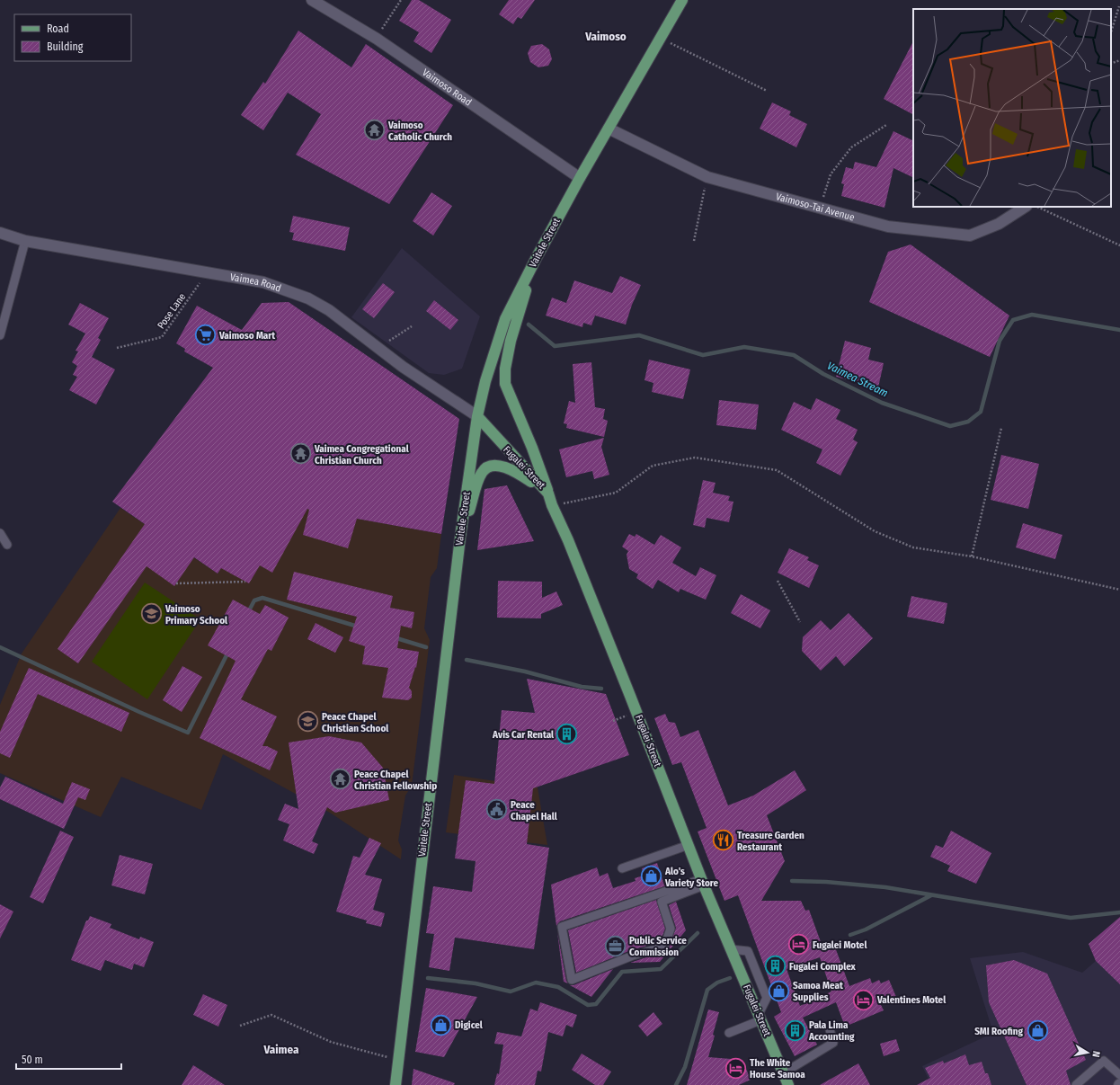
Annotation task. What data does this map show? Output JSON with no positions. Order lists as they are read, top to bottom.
{
  "streets": {
    "main road": ["Vaitele Street", "Fugalei Street"],
    "street": ["Vaimoso Road", "Vaimoso-Tai Avenue", "Vaimea Road"],
    "path": ["Pose Lane"]
  },
  "crossings": [
    ["Vaimoso Road", "Vaitele Street"],
    ["Vaimoso-Tai Avenue", "Vaitele Street"],
    ["Vaitele Street", "Vaimea Road"],
    ["Vaitele Street", "Fugalei Street"],
    ["Vaimea Road", "Pose Lane"],
    ["Vaimea Road", "Fugalei Street"]
  ],
  "districts": ["Vaimoso", "Vaimea"],
  "water": ["Vaimea Stream"],
  "places": {
    "temple": ["Vaimoso Catholic Church", "Vaimea Congregational Christian Church", "Peace Chapel Christian Fellowship"],
    "supermarket": ["Vaimoso Mart"],
    "school or university": ["Vaimoso Primary School", "Peace Chapel Christian School"],
    "building": ["Avis Car Rental", "Fugalei Complex", "Pala Lima Accounting"],
    "public building": ["Peace Chapel Hall"],
    "restaurant": ["Treasure Garden Restaurant"],
    "shop": [
      "Alo's Variety Store",
      "Samoa Meat Supplies",
      "Digicel",
      "SMI Roofing"
    ],
    "hotel": ["Fugalei Motel", "Valentines Motel", "The White House Samoa"],
    "office": ["Public Service Commission"]
  },
  "legend": ["Road", "Building"],
  "scale_bar": "50 m",
  "north": "right"
}
